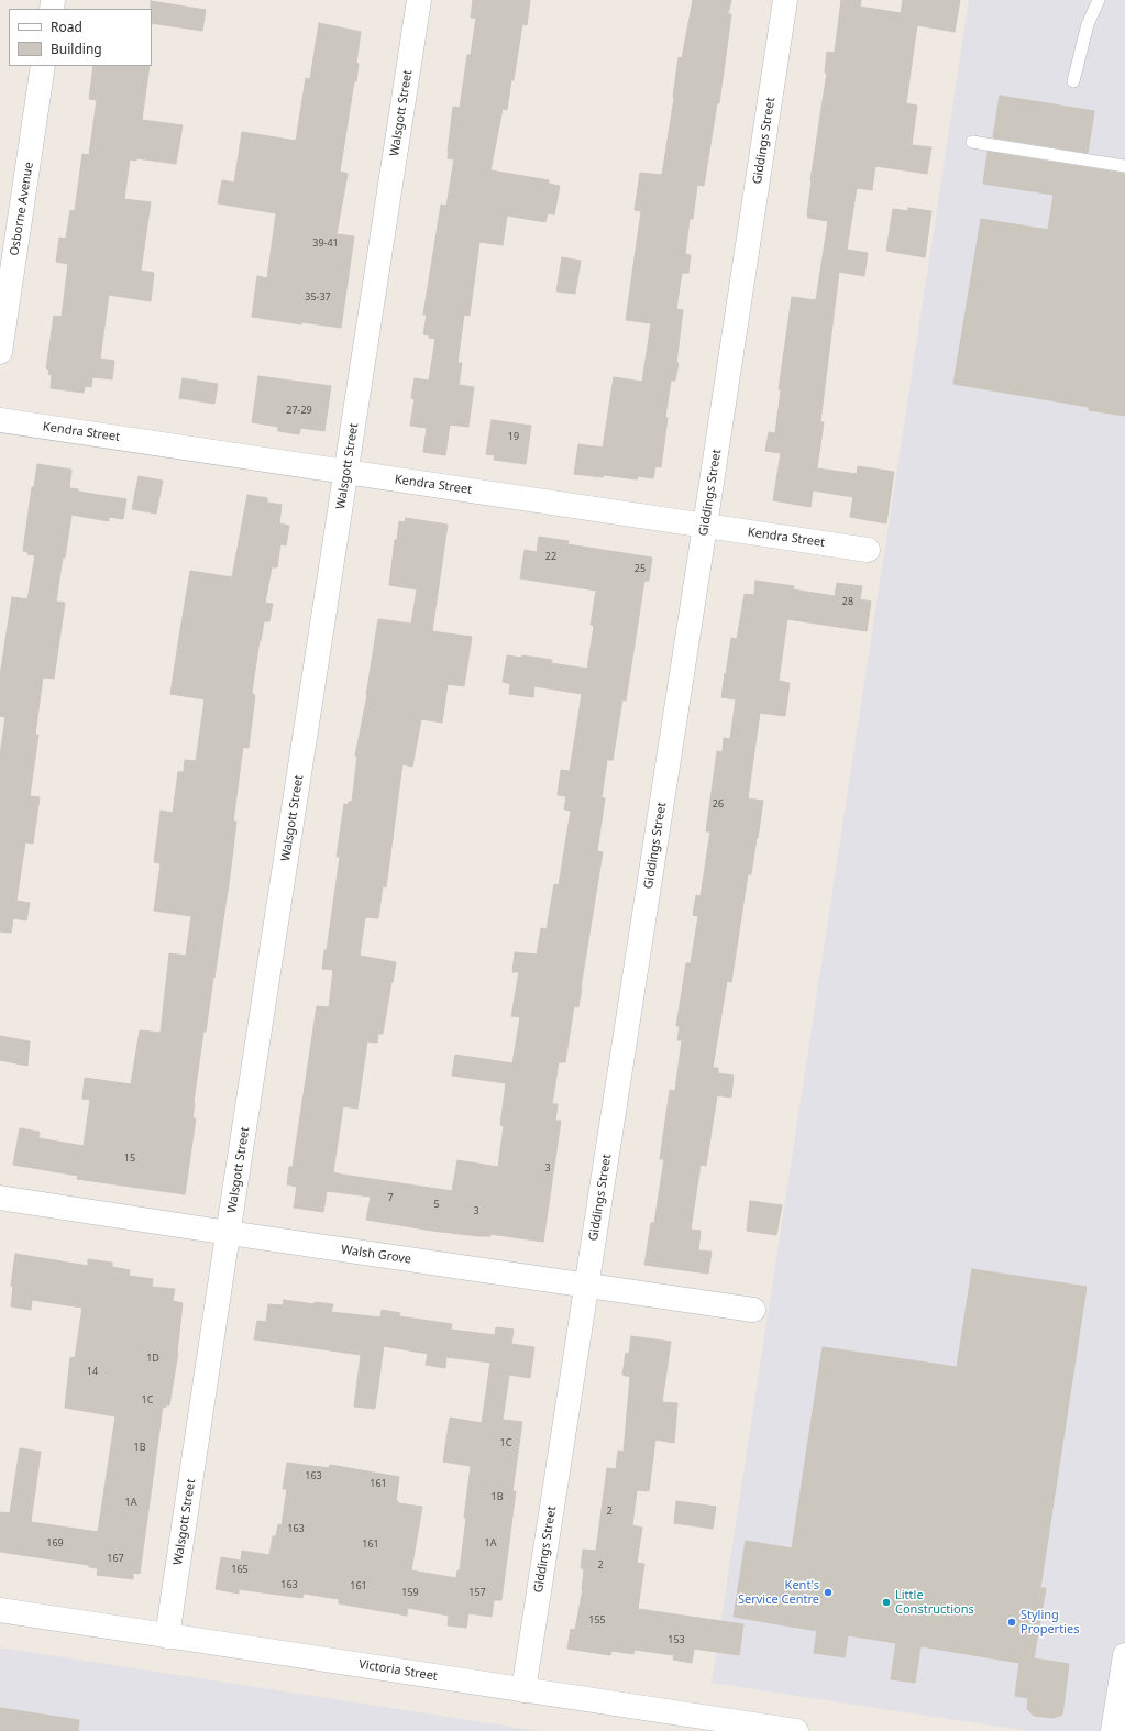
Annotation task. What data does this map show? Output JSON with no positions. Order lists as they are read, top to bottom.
{
  "streets": {
    "street": [
      "Walsgott Street",
      "Giddings Street",
      "Osborne Avenue",
      "Kendra Street",
      "Walsh Grove",
      "Victoria Street"
    ]
  },
  "crossings": [
    ["Walsgott Street", "Kendra Street"],
    ["Walsgott Street", "Walsh Grove"],
    ["Walsgott Street", "Victoria Street"],
    ["Giddings Street", "Kendra Street"],
    ["Giddings Street", "Walsh Grove"],
    ["Giddings Street", "Victoria Street"]
  ],
  "places": ["Kent's Service Centre", "Little Constructions", "Styling Properties"],
  "house_numbers": [
    "39-41",
    "35-37",
    "27-29",
    "19",
    "22",
    "25",
    "28",
    "26",
    "15",
    "3",
    "7",
    "5",
    "3",
    "1D",
    "14",
    "1C",
    "1C",
    "1B",
    "163",
    "161",
    "1B",
    "1A",
    "2",
    "163",
    "169",
    "1A",
    "161",
    "167",
    "2",
    "165",
    "163",
    "161",
    "159",
    "157",
    "155",
    "153"
  ],
  "legend": ["Road", "Building"]
}
